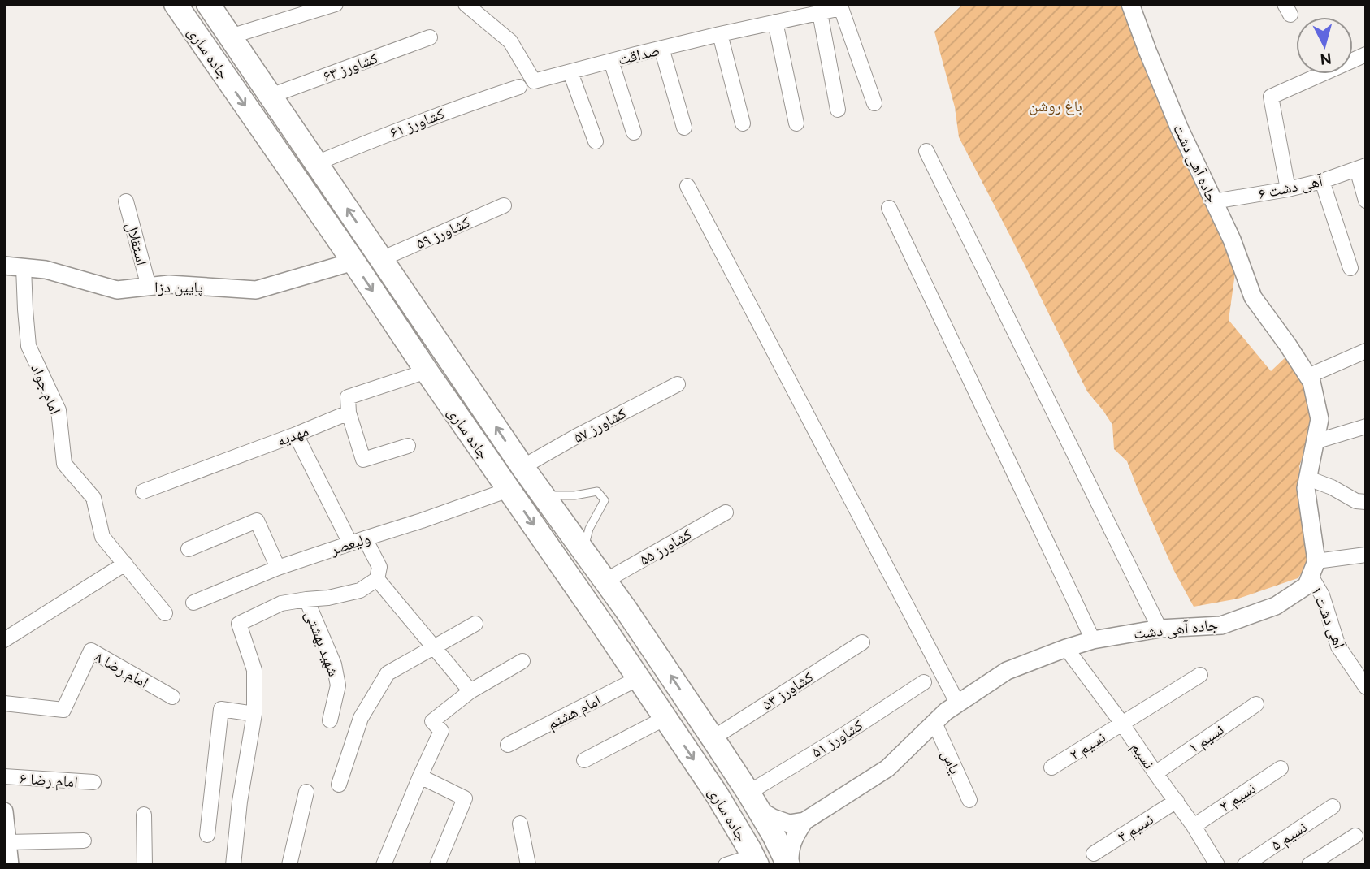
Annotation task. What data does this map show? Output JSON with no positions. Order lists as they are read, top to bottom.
{
  "streets": {
    "highway": ["جاده ساری"],
    "street": [
      "صداقت",
      "کشاورز ۶۳",
      "کشاورز ۶۱",
      "جاده آهی دشت",
      "آهی دشت ۶",
      "کشاورز ۵۹",
      "استقلال",
      "پایین دزا",
      "امام جواد",
      "کشاورز ۵۷",
      "مهدیه",
      "ولیعصر",
      "کشاورز ۵۵",
      "آهی دشت ۱",
      "شهید بهشتی",
      "امام رضا ۸",
      "کشاورز ۵۳",
      "امام هشتم",
      "کشاورز ۵۱",
      "نسیم ۱",
      "نسیم ۲",
      "نسیم",
      "یاس",
      "امام رضا ۶",
      "نسیم ۳",
      "نسیم ۴",
      "نسیم ۵"
    ]
  },
  "crossings": [
    ["جاده ساری", "کشاورز ۶۳"],
    ["جاده ساری", "کشاورز ۶۱"],
    ["جاده ساری", "کشاورز ۵۹"],
    ["جاده ساری", "پایین دزا"],
    ["جاده ساری", "کشاورز ۵۷"],
    ["جاده ساری", "ولیعصر"],
    ["جاده ساری", "کشاورز ۵۵"],
    ["جاده ساری", "کشاورز ۵۳"],
    ["جاده ساری", "امام هشتم"],
    ["جاده ساری", "کشاورز ۵۱"],
    ["جاده آهی دشت", "آهی دشت ۶"],
    ["جاده آهی دشت", "آهی دشت ۱"],
    ["جاده آهی دشت", "نسیم"],
    ["جاده آهی دشت", "یاس"],
    ["استقلال", "پایین دزا"],
    ["پایین دزا", "امام جواد"],
    ["نسیم ۱", "نسیم"],
    ["نسیم ۲", "نسیم"],
    ["نسیم", "نسیم ۳"],
    ["نسیم", "نسیم ۴"]
  ],
  "parks": ["باغ روشن"],
  "north": "bottom"
}
